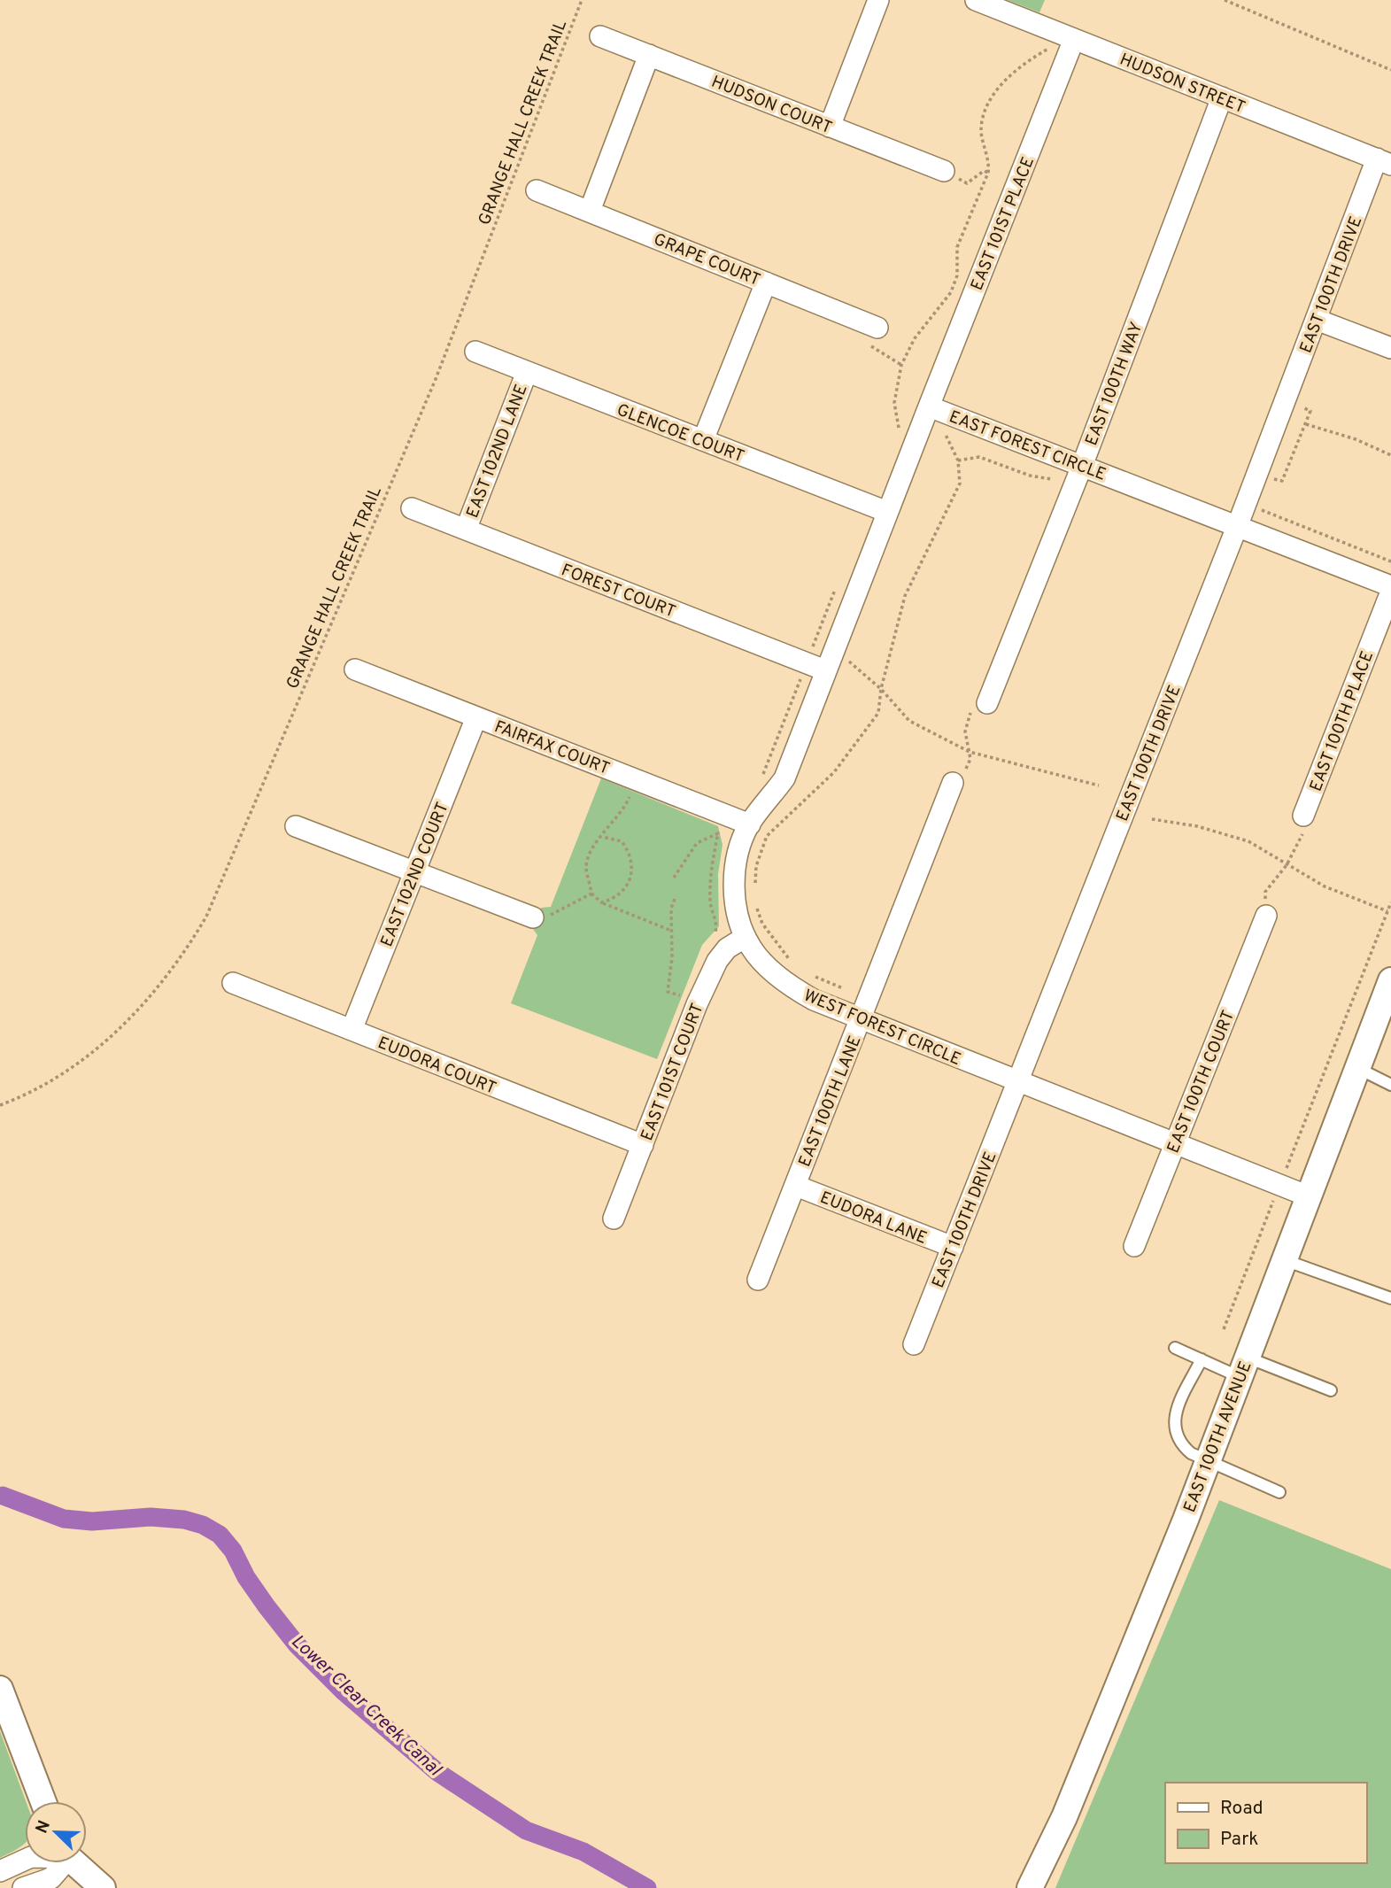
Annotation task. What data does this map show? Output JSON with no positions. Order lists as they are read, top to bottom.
{
  "streets": {
    "street": [
      "HUDSON STREET",
      "HUDSON COURT",
      "EAST 101ST PLACE",
      "GRAPE COURT",
      "EAST 100TH DRIVE",
      "EAST 100TH WAY",
      "GLENCOE COURT",
      "EAST FOREST CIRCLE",
      "EAST 102ND LANE",
      "FOREST COURT",
      "EAST 100TH PLACE",
      "FAIRFAX COURT",
      "EAST 102ND COURT",
      "WEST FOREST CIRCLE",
      "EUDORA COURT",
      "EAST 101ST COURT",
      "EAST 100TH COURT",
      "EAST 100TH LANE",
      "EUDORA LANE",
      "EAST 100TH AVENUE"
    ],
    "path": ["GRANGE HALL CREEK TRAIL"]
  },
  "crossings": [
    ["HUDSON STREET", "EAST 101ST PLACE"],
    ["HUDSON STREET", "EAST 100TH DRIVE"],
    ["HUDSON STREET", "EAST 100TH WAY"],
    ["EAST 101ST PLACE", "EAST FOREST CIRCLE"],
    ["EAST 100TH DRIVE", "EAST FOREST CIRCLE"],
    ["EAST 100TH DRIVE", "WEST FOREST CIRCLE"],
    ["EAST 100TH DRIVE", "EUDORA LANE"],
    ["EAST 100TH WAY", "EAST FOREST CIRCLE"],
    ["GLENCOE COURT", "EAST FOREST CIRCLE"],
    ["GLENCOE COURT", "EAST 102ND LANE"],
    ["EAST FOREST CIRCLE", "FOREST COURT"],
    ["EAST FOREST CIRCLE", "WEST FOREST CIRCLE"],
    ["EAST 102ND LANE", "FOREST COURT"],
    ["FOREST COURT", "WEST FOREST CIRCLE"],
    ["FAIRFAX COURT", "EAST 102ND COURT"],
    ["FAIRFAX COURT", "WEST FOREST CIRCLE"],
    ["EAST 102ND COURT", "EUDORA COURT"],
    ["WEST FOREST CIRCLE", "EAST 101ST COURT"],
    ["WEST FOREST CIRCLE", "EAST 100TH COURT"],
    ["WEST FOREST CIRCLE", "EAST 100TH LANE"],
    ["WEST FOREST CIRCLE", "EAST 100TH AVENUE"],
    ["EUDORA COURT", "EAST 101ST COURT"],
    ["EAST 100TH LANE", "EUDORA LANE"]
  ],
  "water": ["Lower Clear Creek Canal"],
  "legend": ["Road", "Park"],
  "north": "top left"
}
